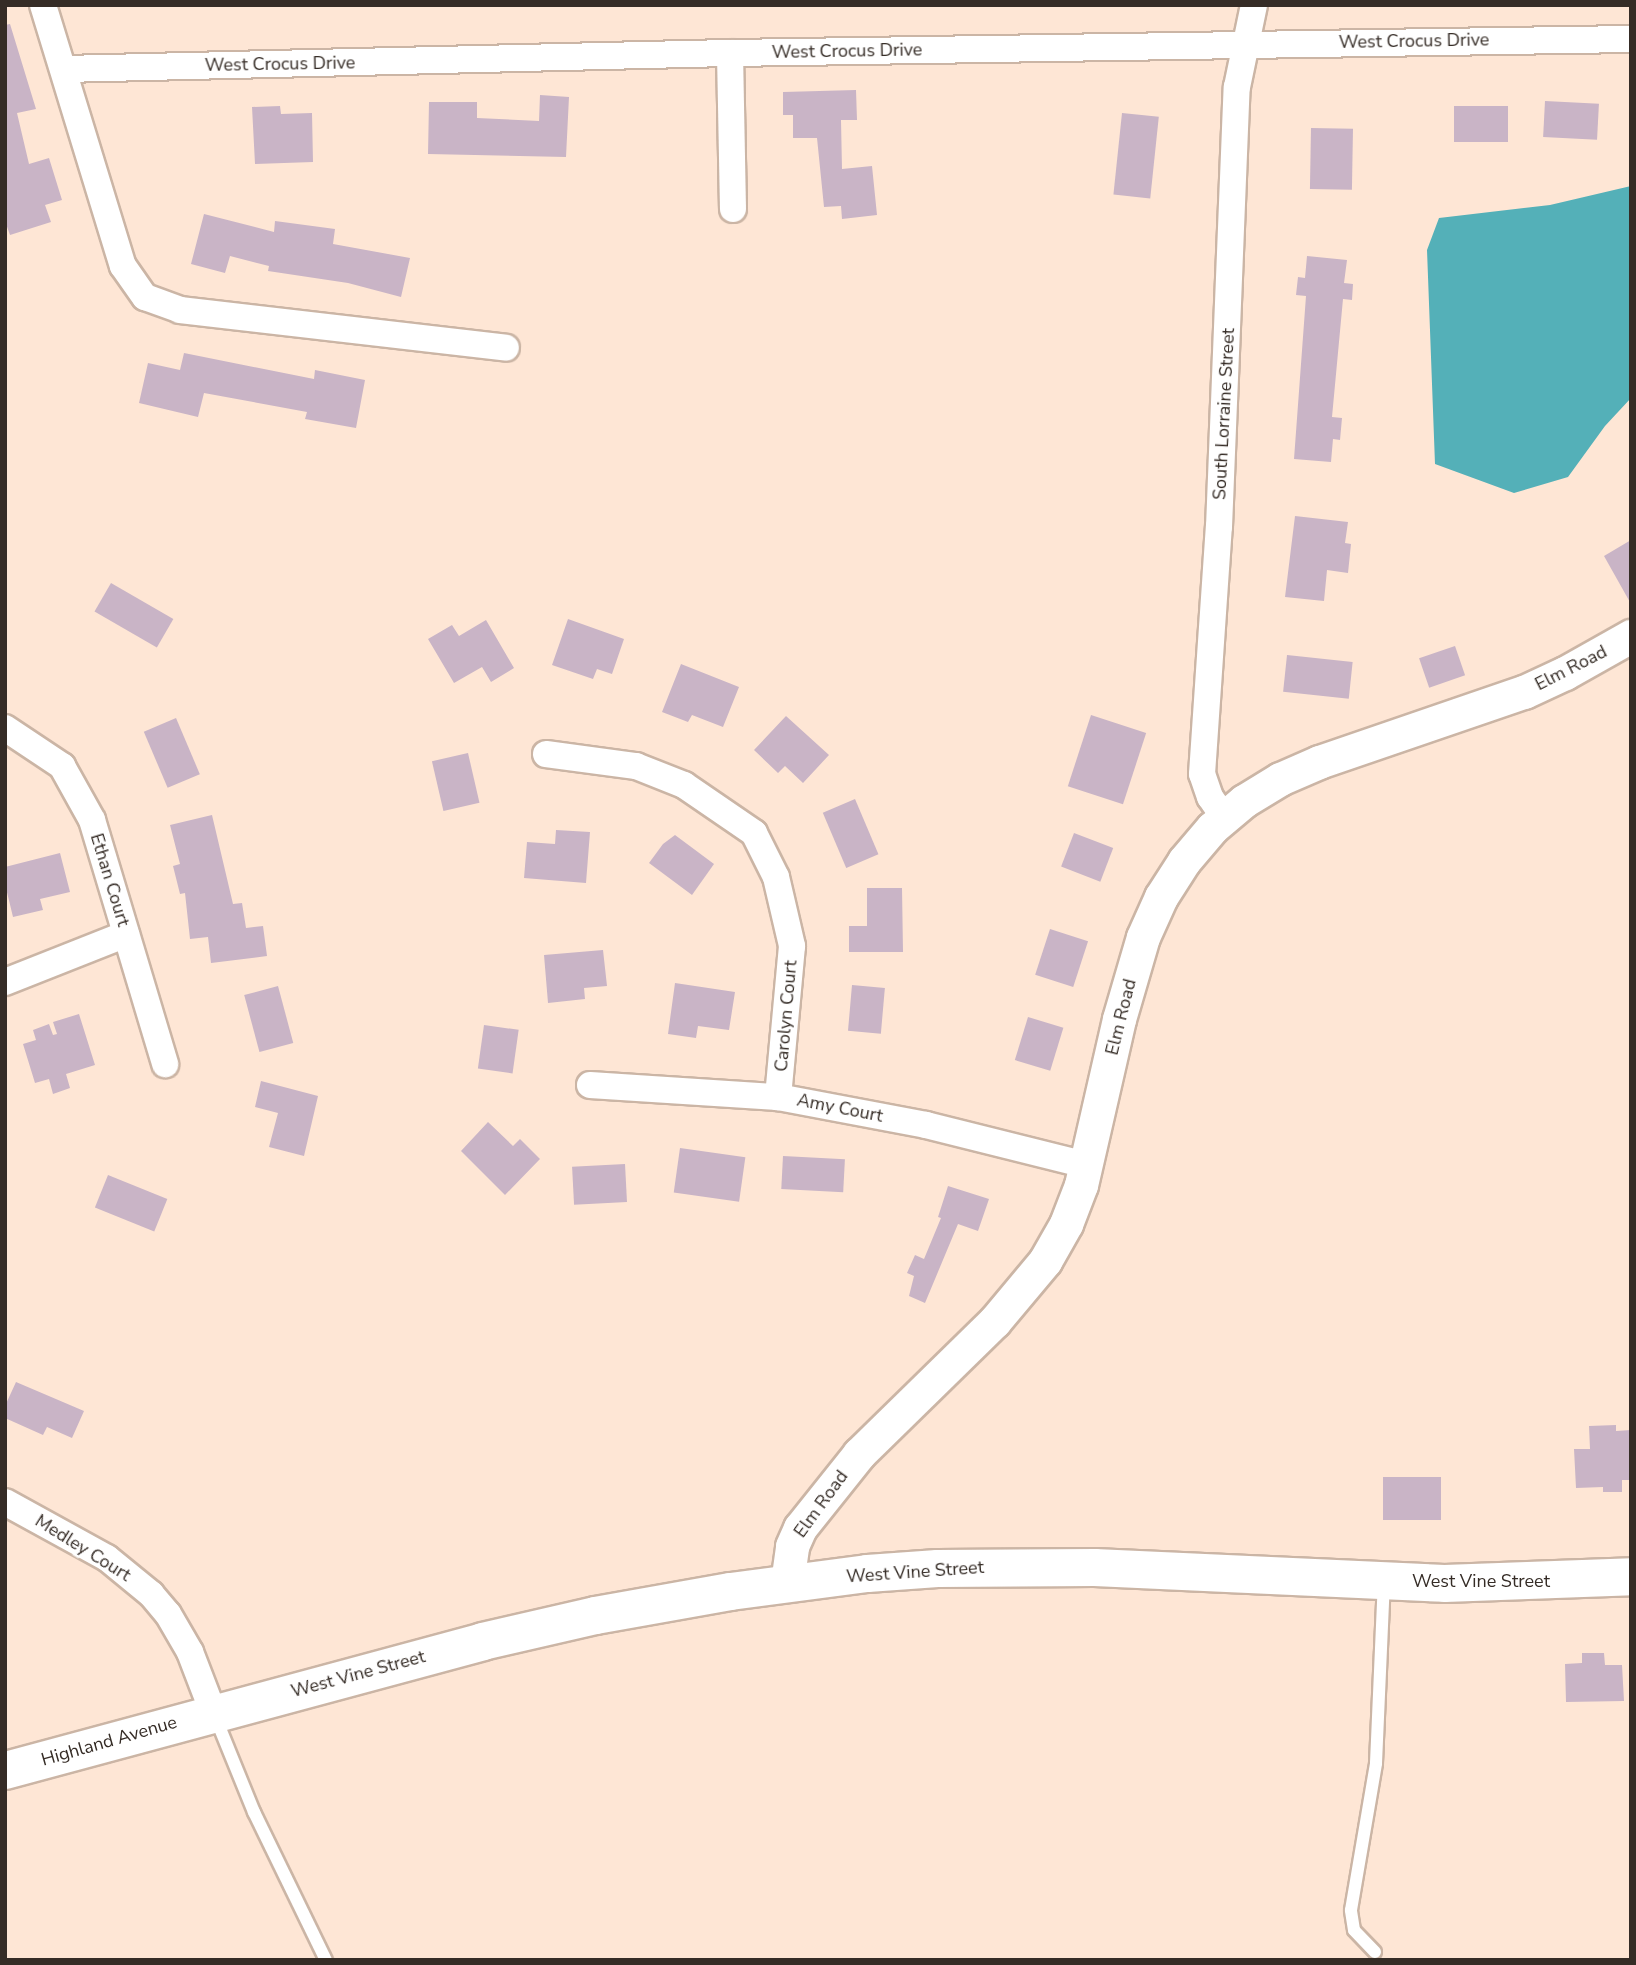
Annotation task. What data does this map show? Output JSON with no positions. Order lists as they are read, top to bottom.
{
  "streets": {
    "main road": ["West Vine Street", "Highland Avenue"],
    "street": [
      "West Crocus Drive",
      "South Lorraine Street",
      "Elm Road",
      "Ethan Court",
      "Carolyn Court",
      "Amy Court",
      "Medley Court"
    ]
  },
  "crossings": [
    ["West Crocus Drive", "South Lorraine Street"],
    ["South Lorraine Street", "Elm Road"],
    ["Elm Road", "Amy Court"],
    ["Elm Road", "West Vine Street"],
    ["Carolyn Court", "Amy Court"],
    ["Medley Court", "West Vine Street"],
    ["Medley Court", "Highland Avenue"],
    ["West Vine Street", "Highland Avenue"]
  ]
}
